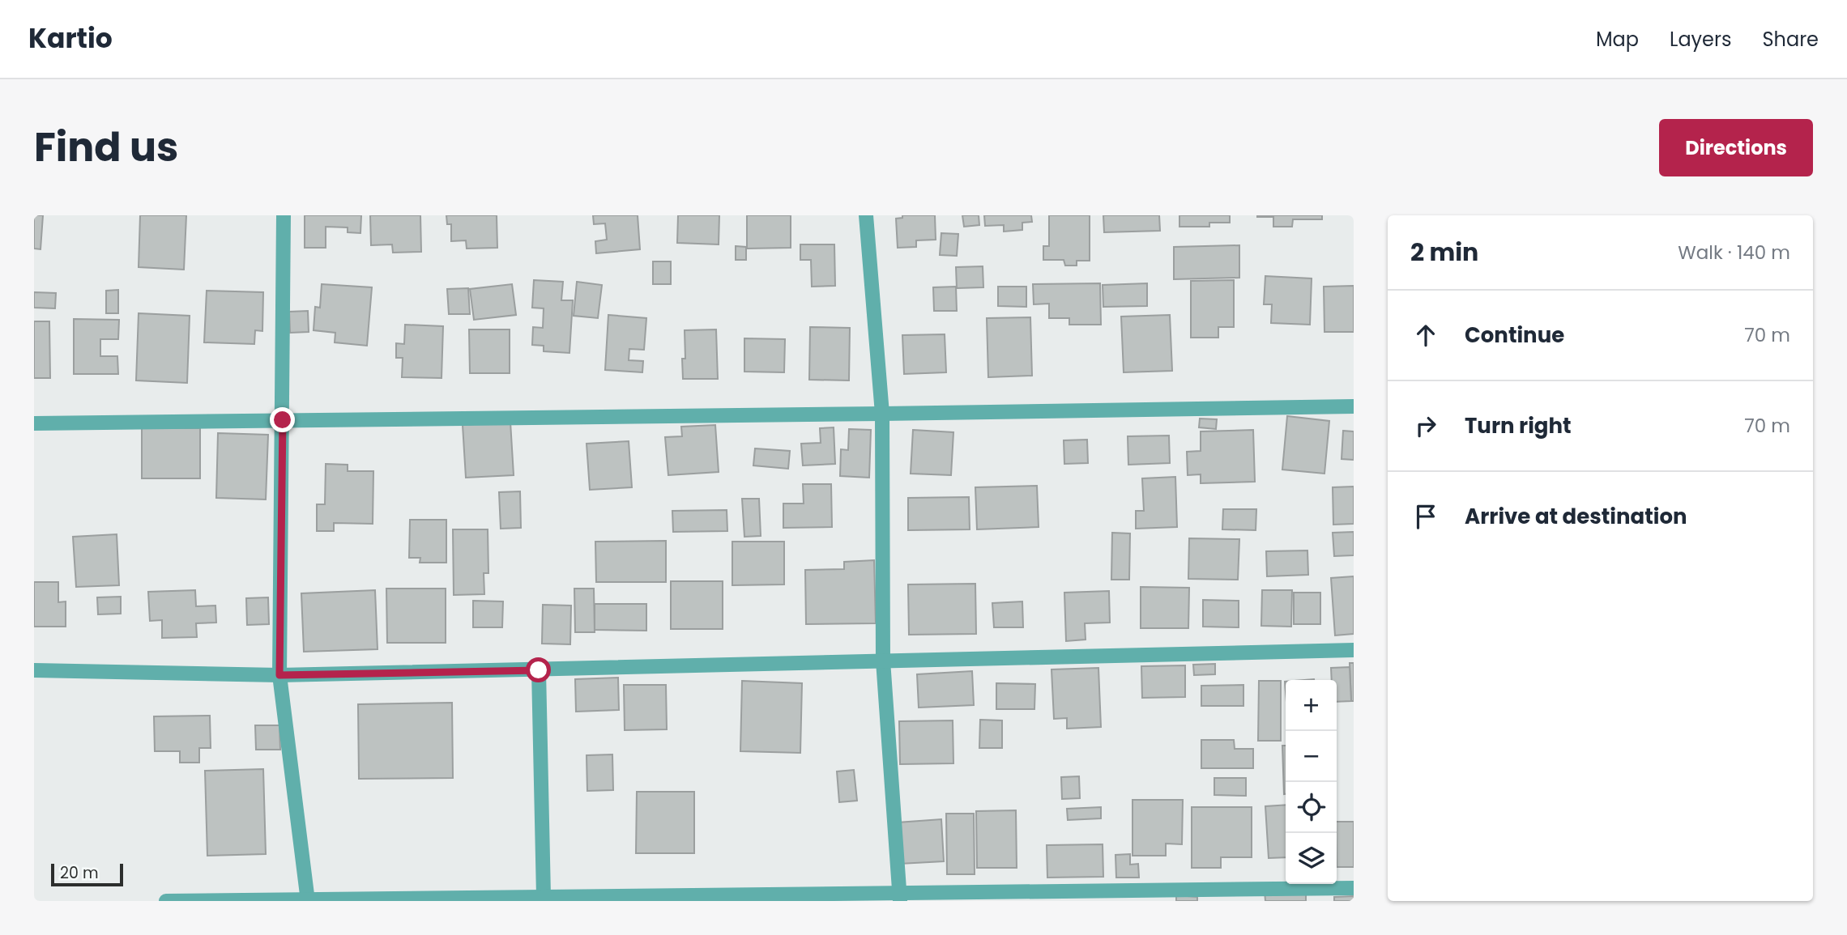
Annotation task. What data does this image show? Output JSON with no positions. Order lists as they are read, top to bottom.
{
  "scale_bar": "20 m",
  "page": {
    "header": "Kartio",
    "nav": ["Map", "Layers", "Share"],
    "title": "Find us",
    "buttons": "Directions",
    "heading": ["2 min", "Walk · 140 m"],
    "list": [
      ["Continue", "70 m"],
      ["Turn right", "70 m"],
      "Arrive at destination"
    ],
    "map_buttons": ["+", "−"],
    "scale": "20 m"
  }
}
